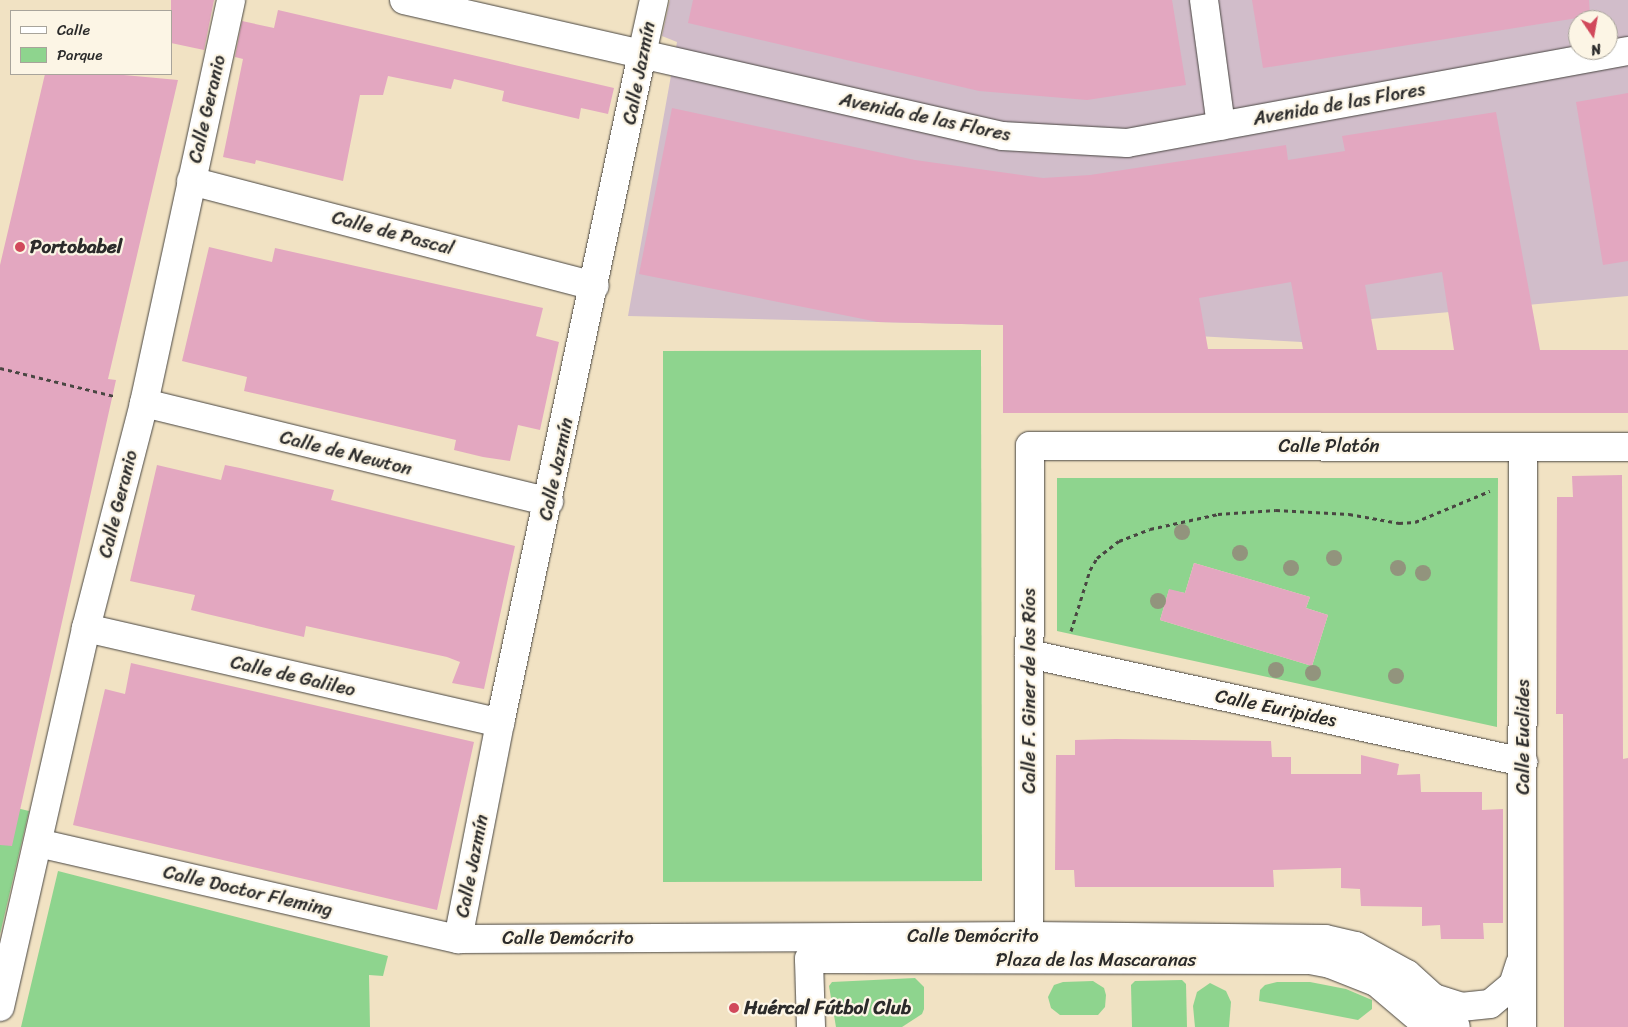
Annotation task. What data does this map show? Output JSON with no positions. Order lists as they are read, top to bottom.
{
  "streets": {
    "street": [
      "Calle Jazmín",
      "Avenida de las Flores",
      "Calle Geranio",
      "Calle de Pascal",
      "Calle Platón",
      "Calle de Newton",
      "Calle de Galileo",
      "Calle F. Giner de los Ríos",
      "Calle Euripides",
      "Calle Euclides",
      "Calle Doctor Fleming",
      "Calle Demócrito",
      "Plaza de las Mascaranas"
    ]
  },
  "crossings": [
    ["Calle Jazmín", "Avenida de las Flores"],
    ["Calle Jazmín", "Calle de Pascal"],
    ["Calle Jazmín", "Calle de Newton"],
    ["Calle Jazmín", "Calle de Galileo"],
    ["Calle Jazmín", "Calle Doctor Fleming"],
    ["Calle Jazmín", "Calle Demócrito"],
    ["Calle Geranio", "Calle de Pascal"],
    ["Calle Geranio", "Calle de Newton"],
    ["Calle Geranio", "Calle de Galileo"],
    ["Calle Geranio", "Calle Doctor Fleming"],
    ["Calle Platón", "Calle F. Giner de los Ríos"],
    ["Calle Platón", "Calle Euclides"],
    ["Calle F. Giner de los Ríos", "Calle Euripides"],
    ["Calle F. Giner de los Ríos", "Calle Demócrito"],
    ["Calle Euripides", "Calle Euclides"],
    ["Calle Doctor Fleming", "Calle Demócrito"]
  ],
  "places": ["Portobabel", "Huércal Fútbol Club"],
  "legend": ["Calle", "Parque"],
  "north": "bottom"
}
